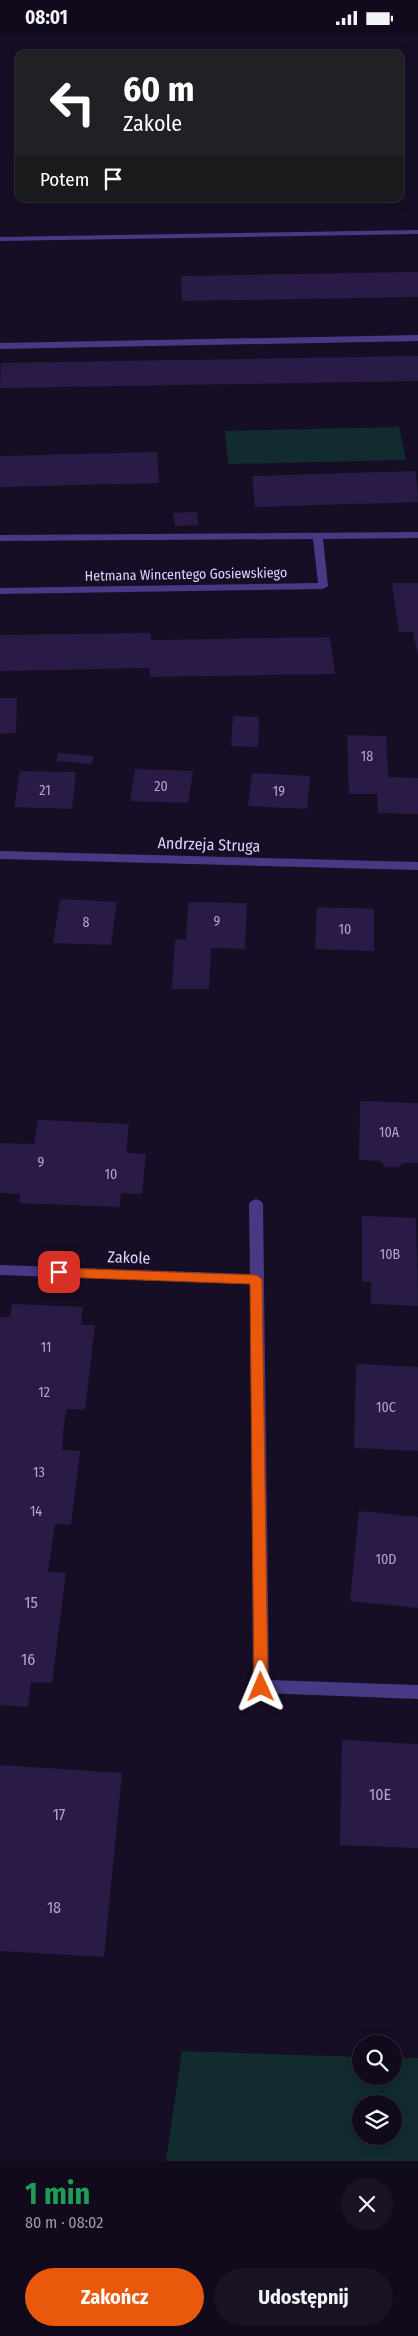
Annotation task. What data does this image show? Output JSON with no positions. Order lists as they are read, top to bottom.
{
  "streets": {
    "street": ["Hetmana Wincentego Gosiewskiego", "Andrzeja Struga", "Zakole"]
  },
  "house_numbers": [
    "18",
    "20",
    "21",
    "19",
    "9",
    "8",
    "10",
    "10A",
    "9",
    "10",
    "10B",
    "11",
    "12",
    "10C",
    "13",
    "14",
    "10D",
    "15",
    "16",
    "10E",
    "17",
    "18"
  ],
  "page": {
    "status": "08:01",
    "turn": ["60 m", "Zakole"],
    "then": "Potem",
    "heading": ["1 min", "80 m · 08:02"],
    "buttons": ["Zakończ", "Udostępnij"]
  }
}
